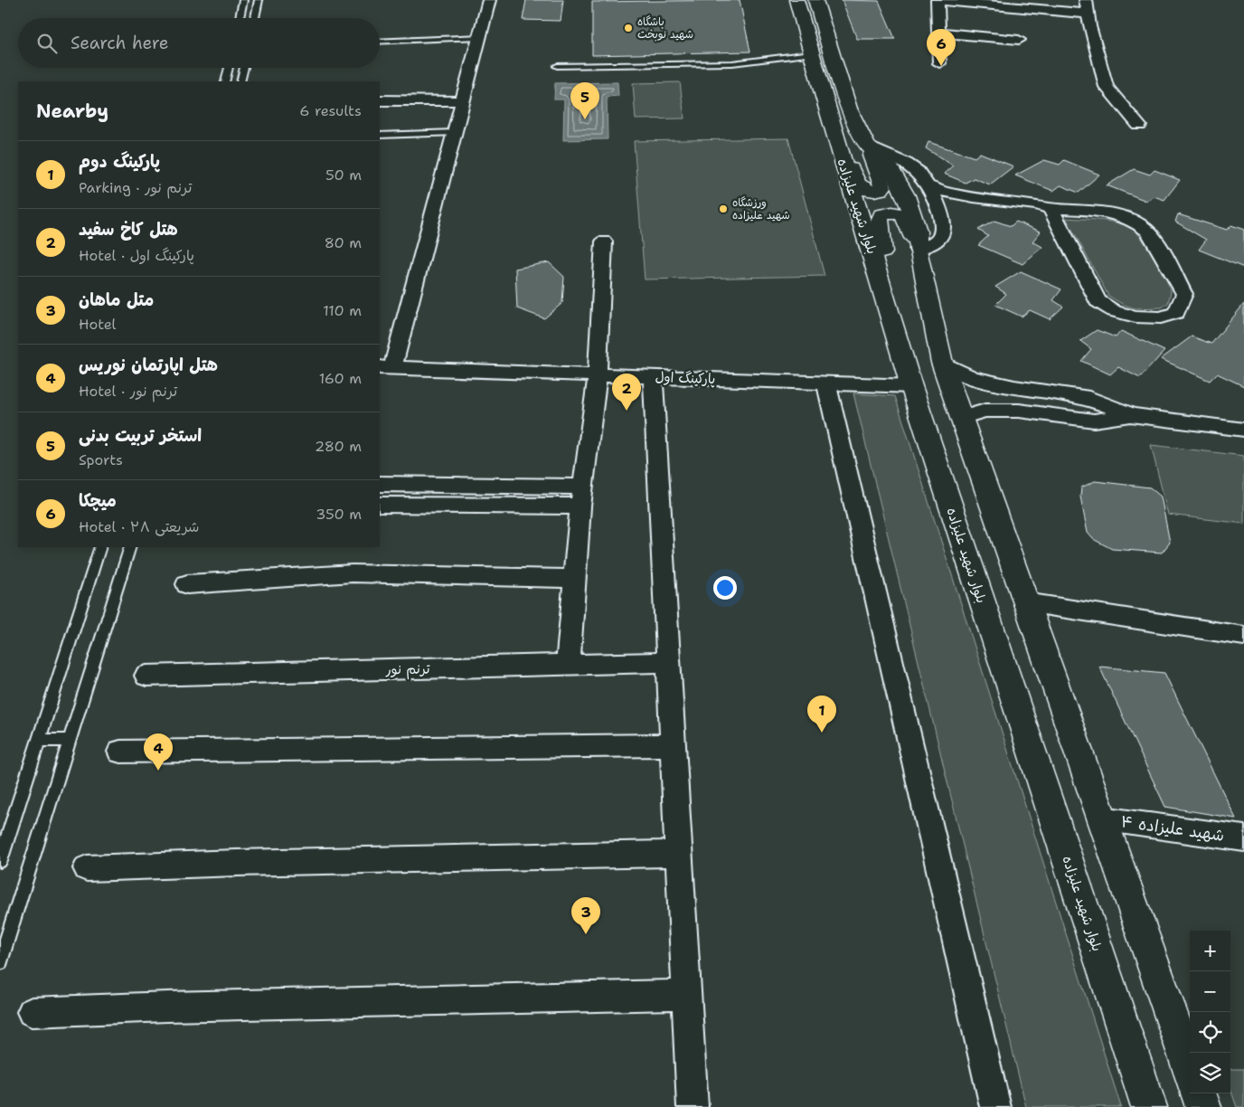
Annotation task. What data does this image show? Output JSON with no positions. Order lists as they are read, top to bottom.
{
  "streets": {
    "main road": ["بلوار شهید علیزاده"],
    "street": ["پارکینگ اول", "ترنم نور", "شهید علیزاده ۴"]
  },
  "crossings": [
    ["بلوار شهید علیزاده", "پارکینگ اول"]
  ],
  "places": ["باشگاه شهید نوبخت", "ورزشگاه شهید علیزاده"],
  "page": {
    "search": "Search here",
    "pins": [
      "6",
      "5",
      "2",
      "1",
      "4",
      "3"
    ],
    "heading": ["Nearby", "6 results"],
    "list": [
      {
        "mark": "1",
        "name": "پارکینگ دوم",
        "note": "Parking · ترنم نور",
        "value": "50 m"
      },
      {
        "mark": "2",
        "name": "هتل کاخ سفید",
        "note": "Hotel · پارکینگ اول",
        "value": "80 m"
      },
      {
        "mark": "3",
        "name": "متل ماهان",
        "note": "Hotel",
        "value": "110 m"
      },
      {
        "mark": "4",
        "name": "هتل اپارتمان نوريس",
        "note": "Hotel · ترنم نور",
        "value": "160 m"
      },
      {
        "mark": "5",
        "name": "استخر تربیت بدنی",
        "note": "Sports",
        "value": "280 m"
      },
      {
        "mark": "6",
        "name": "میچکا",
        "note": "Hotel · شریعتی ۲۸",
        "value": "350 m"
      }
    ],
    "map_buttons": ["+", "−"]
  }
}
